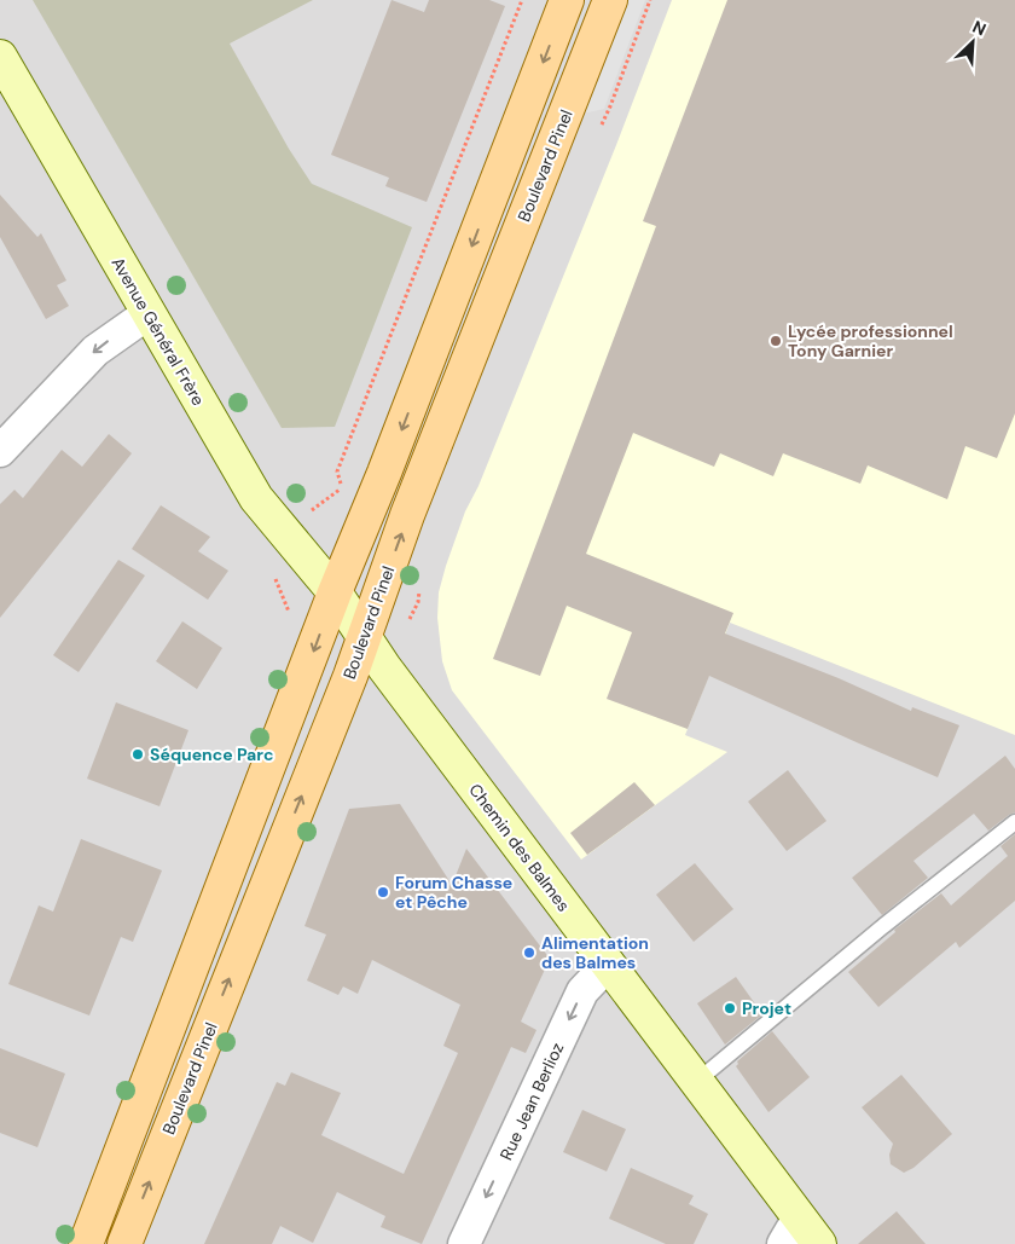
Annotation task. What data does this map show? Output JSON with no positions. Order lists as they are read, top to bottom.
{
  "streets": {
    "main road": ["Boulevard Pinel"],
    "street": ["Avenue Général Frère", "Chemin des Balmes", "Rue Jean Berlioz"]
  },
  "crossings": [
    ["Boulevard Pinel", "Chemin des Balmes"],
    ["Avenue Général Frère", "Chemin des Balmes"],
    ["Chemin des Balmes", "Rue Jean Berlioz"]
  ],
  "one_way": ["Rue Jean Berlioz"],
  "places": [
    "Lycée professionnel Tony Garnier",
    "Séquence Parc",
    "Forum Chasse et Pêche",
    "Alimentation des Balmes",
    "Projet"
  ],
  "north": "top right"
}
